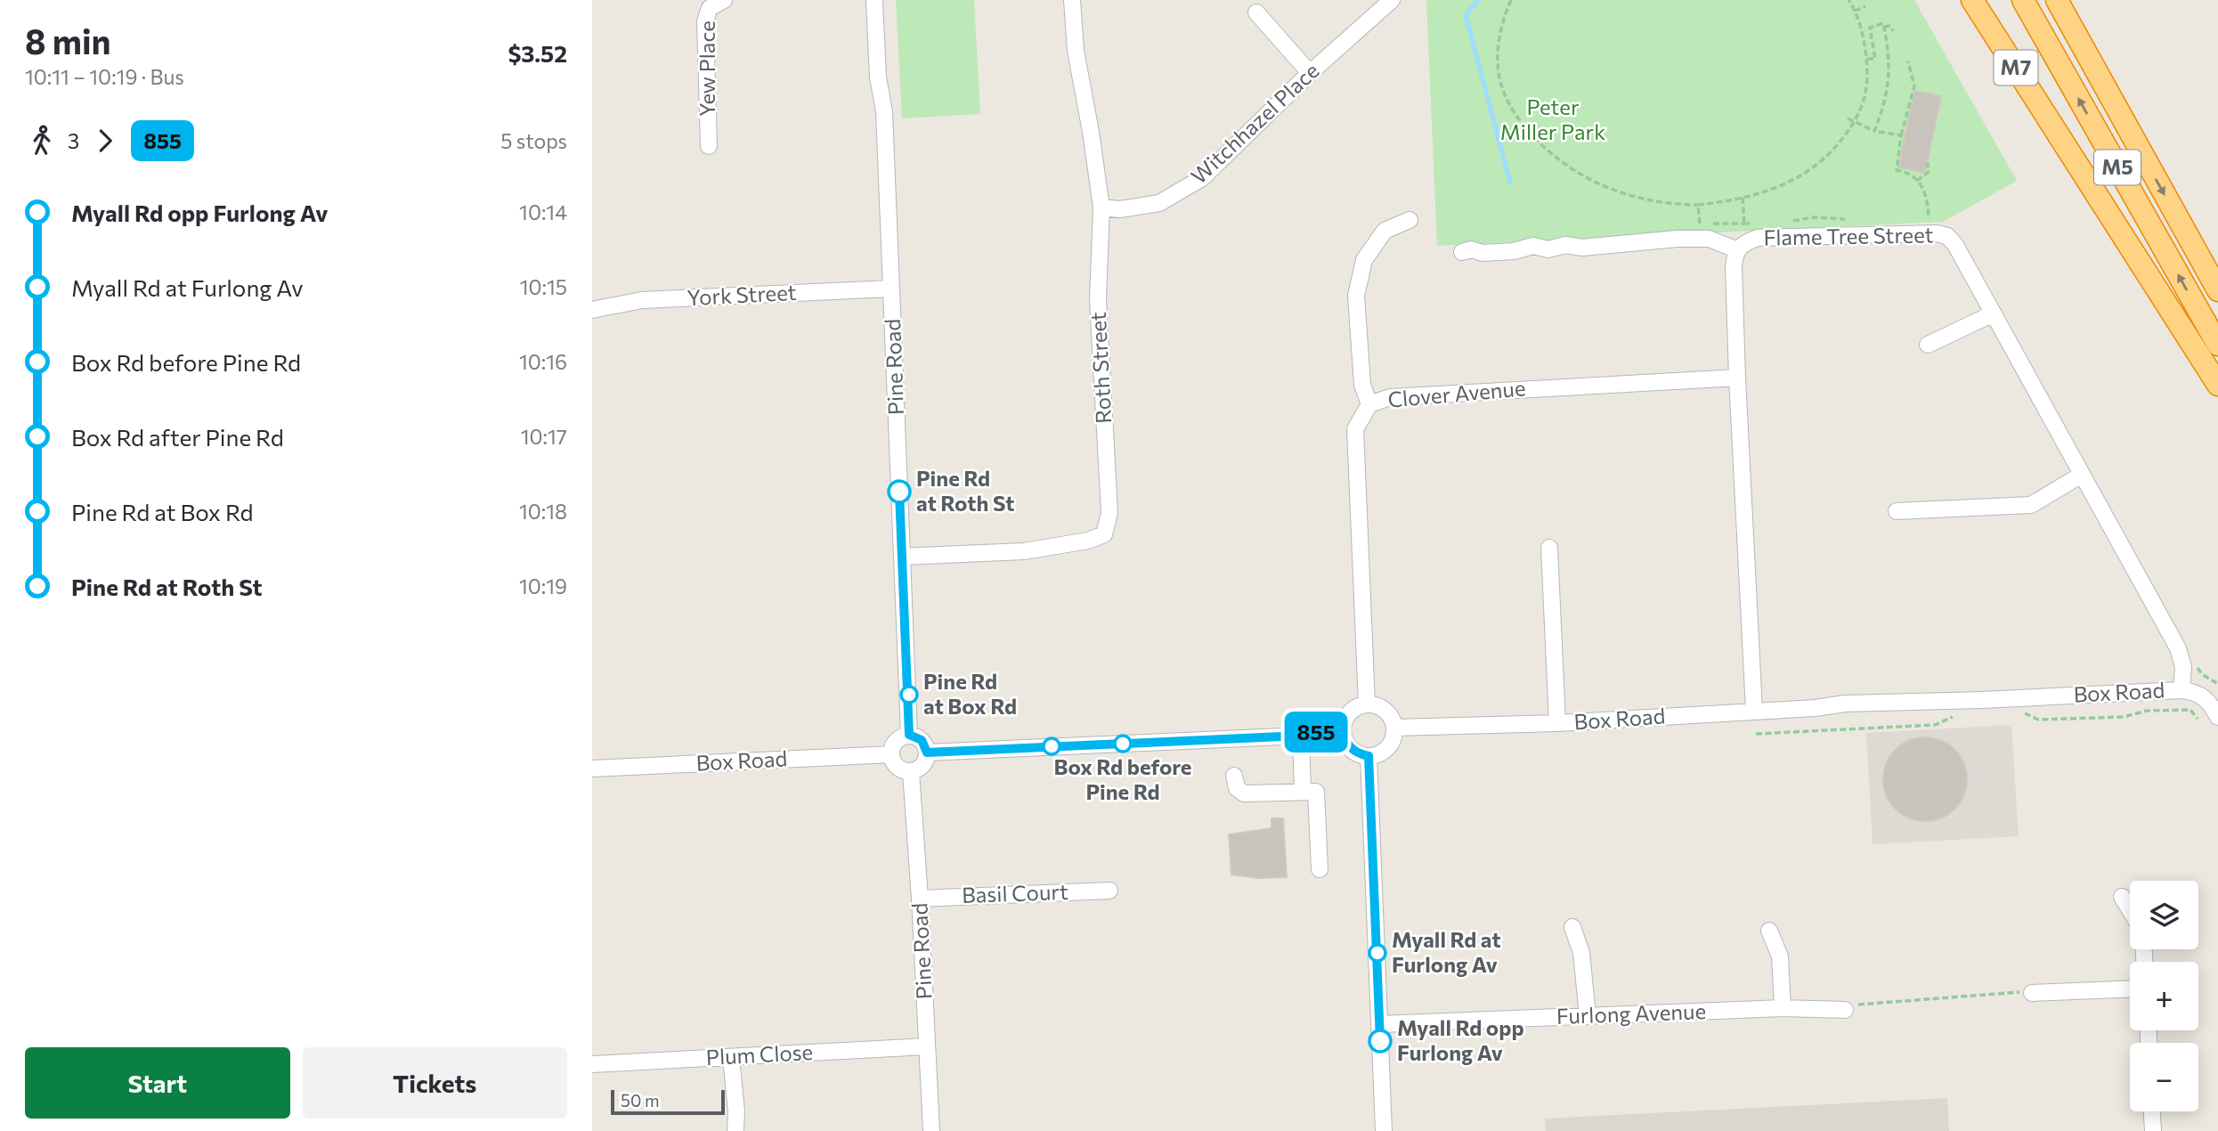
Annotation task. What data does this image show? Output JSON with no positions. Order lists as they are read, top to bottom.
{
  "streets": {
    "highway": ["M7", "M5"],
    "street": [
      "Yew Place",
      "Witchhazel Place",
      "Flame Tree Street",
      "York Street",
      "Pine Road",
      "Roth Street",
      "Clover Avenue",
      "Box Road",
      "Basil Court",
      "Furlong Avenue",
      "Plum Close"
    ]
  },
  "crossings": [
    ["Witchhazel Place", "Roth Street"],
    ["Flame Tree Street", "Clover Avenue"],
    ["Flame Tree Street", "Box Road"],
    ["York Street", "Pine Road"],
    ["Pine Road", "Roth Street"],
    ["Pine Road", "Box Road"],
    ["Pine Road", "Basil Court"],
    ["Pine Road", "Plum Close"],
    ["Clover Avenue", "Box Road"]
  ],
  "parks": ["Peter Miller Park"],
  "places": [
    "Pine Rd at Roth St",
    "Pine Rd at Box Rd",
    "Box Rd before Pine Rd",
    "Myall Rd at Furlong Av",
    "Myall Rd opp Furlong Av"
  ],
  "lines": ["bus line 855"],
  "scale_bar": "50 m",
  "page": {
    "heading": ["8 min", "10:11 – 10:19 · Bus", "$3.52"],
    "on_map": "855",
    "legs": ["3", "855", "5 stops"],
    "list": [
      {
        "name": "Myall Rd opp Furlong Av",
        "value": "10:14"
      },
      {
        "name": "Myall Rd at Furlong Av",
        "value": "10:15"
      },
      {
        "name": "Box Rd before Pine Rd",
        "value": "10:16"
      },
      {
        "name": "Box Rd after Pine Rd",
        "value": "10:17"
      },
      {
        "name": "Pine Rd at Box Rd",
        "value": "10:18"
      },
      {
        "name": "Pine Rd at Roth St",
        "value": "10:19"
      }
    ],
    "map_buttons": ["+", "−"],
    "buttons": ["Start", "Tickets"],
    "scale": "50 m"
  }
}
